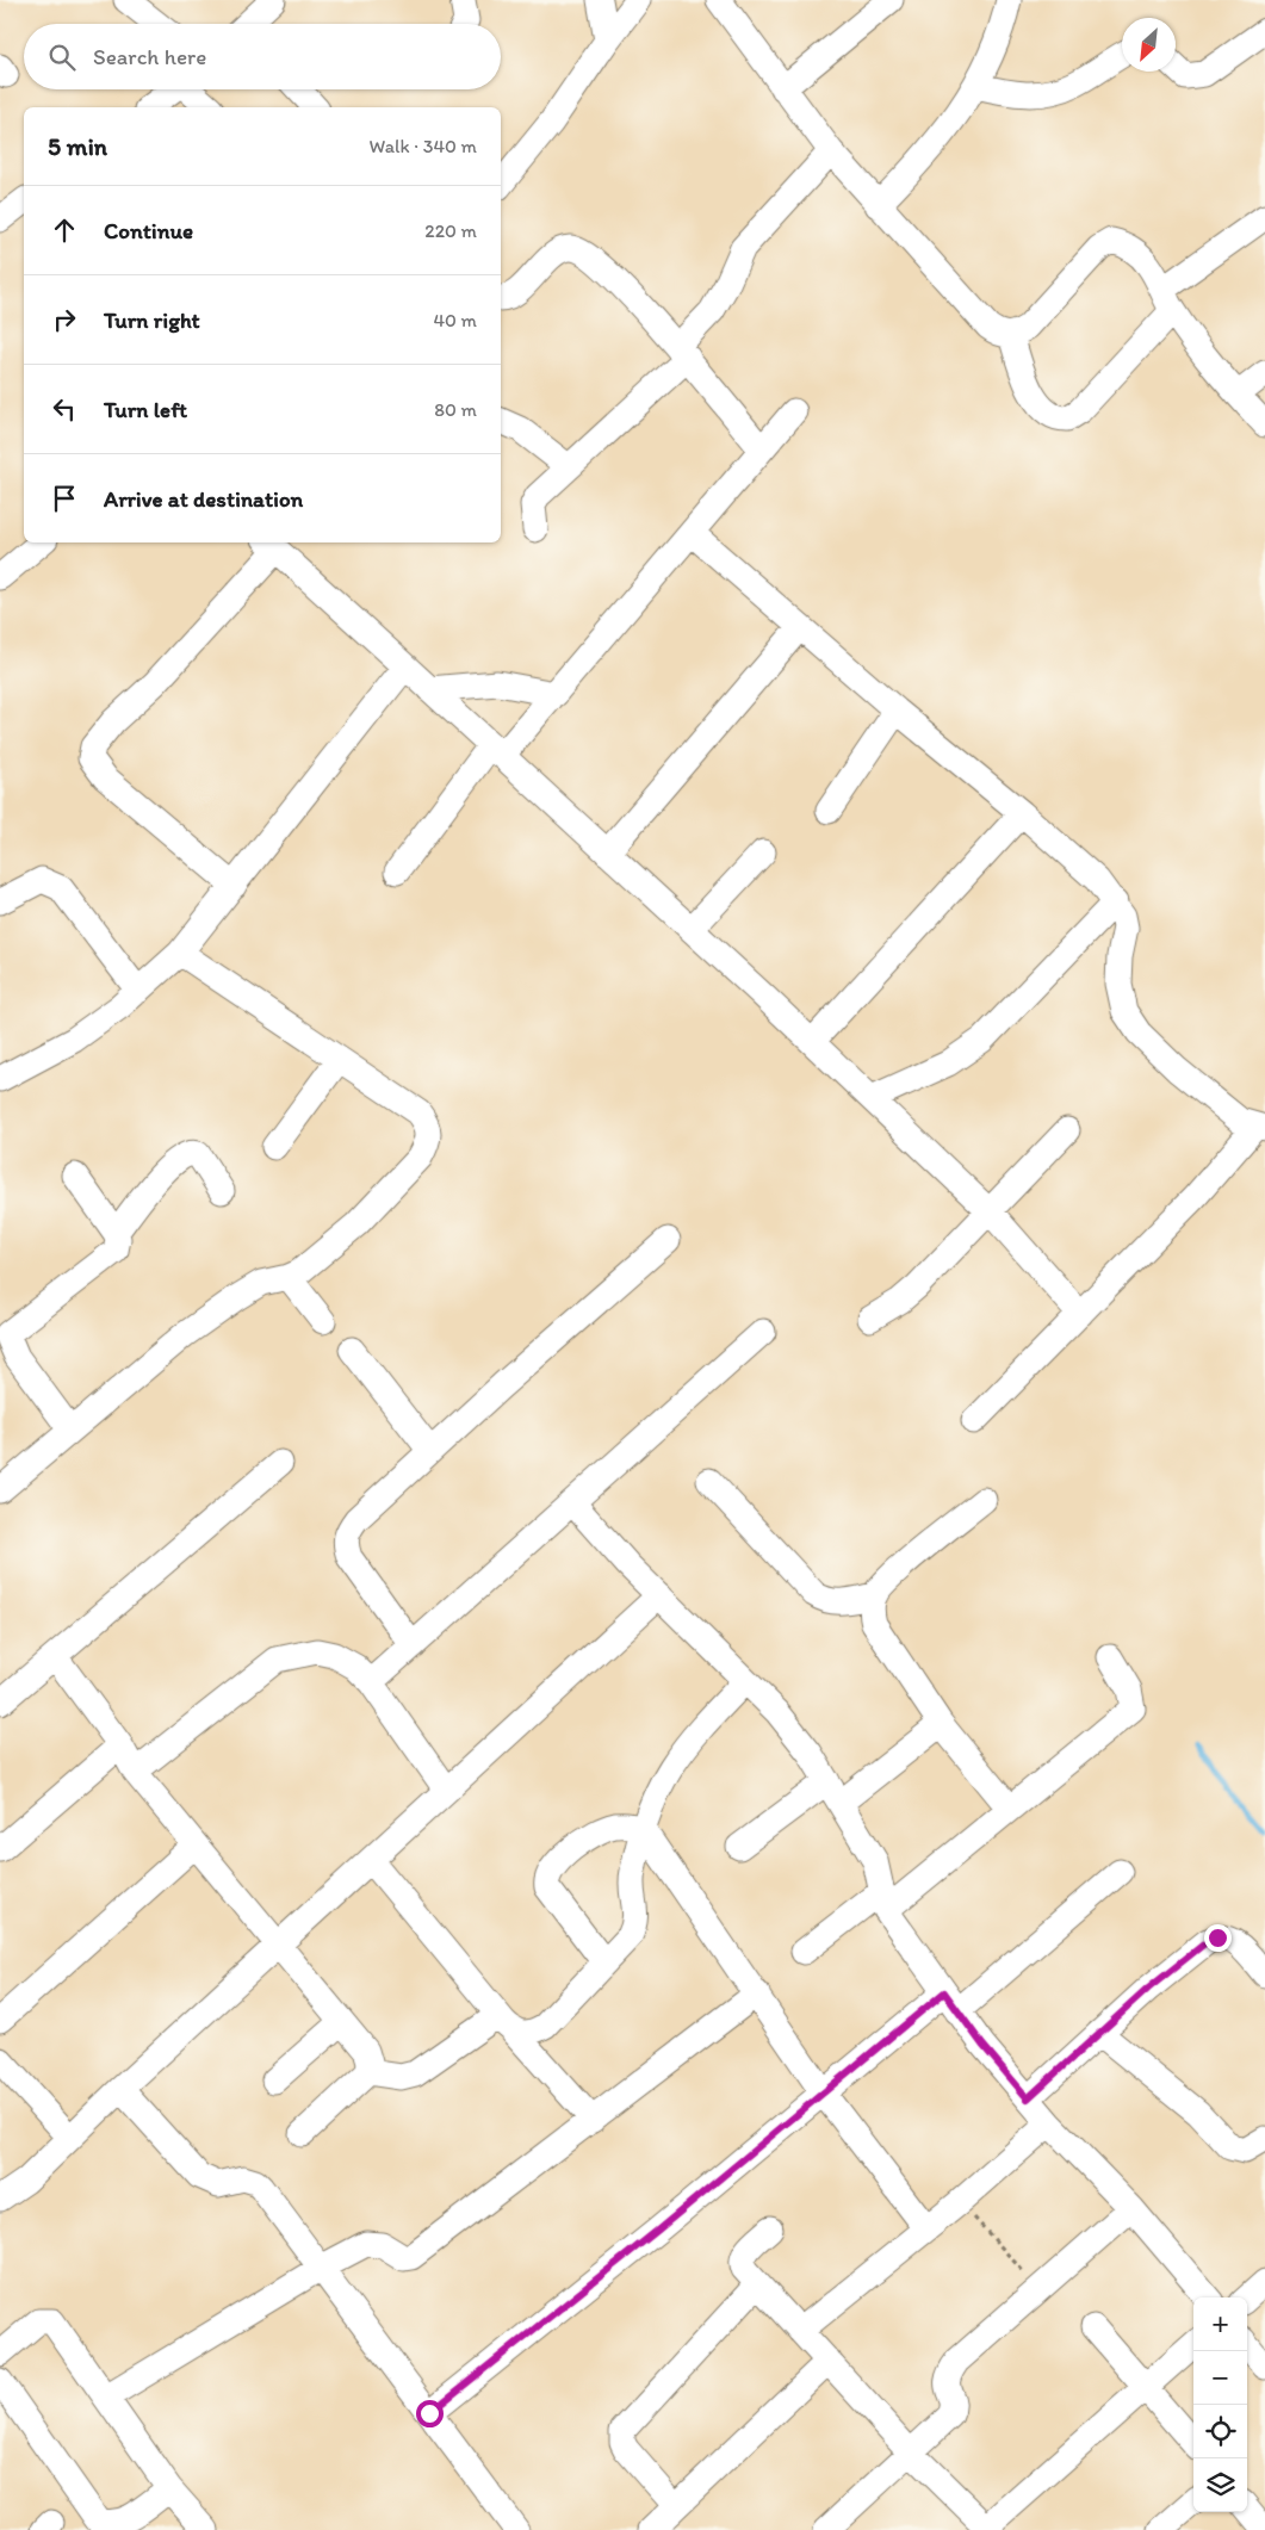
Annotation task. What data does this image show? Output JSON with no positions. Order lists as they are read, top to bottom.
{
  "north": "bottom left",
  "page": {
    "search": "Search here",
    "heading": ["5 min", "Walk · 340 m"],
    "list": [
      ["Continue", "220 m"],
      ["Turn right", "40 m"],
      ["Turn left", "80 m"],
      "Arrive at destination"
    ],
    "map_buttons": ["+", "−"]
  }
}
